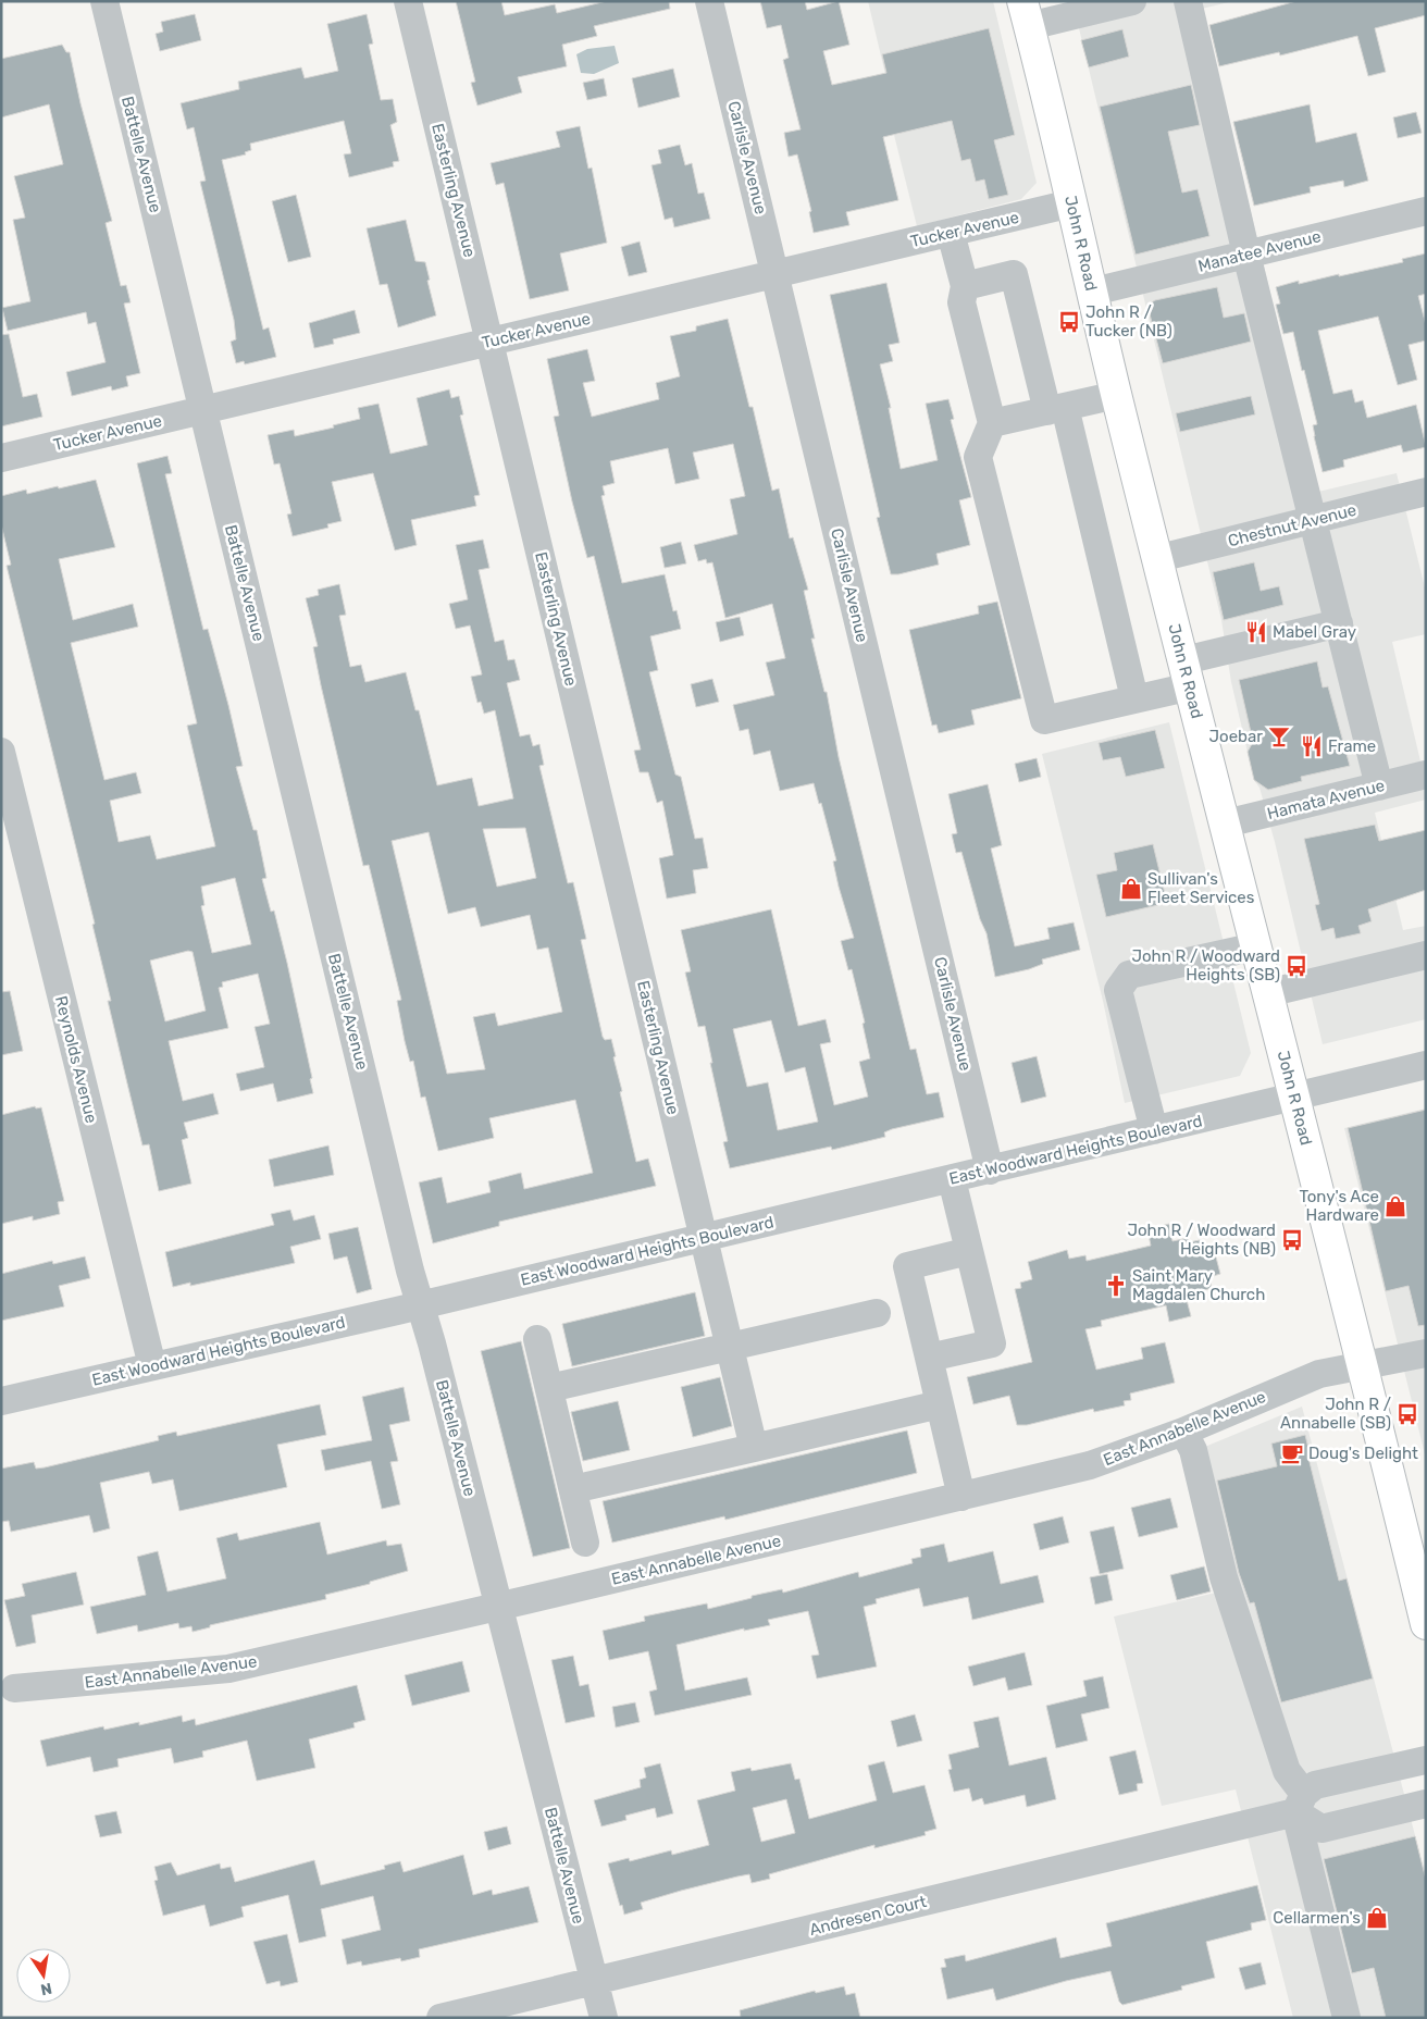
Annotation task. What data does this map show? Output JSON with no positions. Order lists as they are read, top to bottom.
{
  "streets": {
    "main road": ["John R Road"],
    "street": [
      "Battelle Avenue",
      "Carlisle Avenue",
      "Easterling Avenue",
      "Tucker Avenue",
      "Manatee Avenue",
      "Chestnut Avenue",
      "Hamata Avenue",
      "Reynolds Avenue",
      "East Woodward Heights Boulevard",
      "East Annabelle Avenue",
      "Andresen Court"
    ]
  },
  "crossings": [
    ["Battelle Avenue", "Tucker Avenue"],
    ["Battelle Avenue", "East Woodward Heights Boulevard"],
    ["Battelle Avenue", "East Annabelle Avenue"],
    ["Battelle Avenue", "Andresen Court"],
    ["Carlisle Avenue", "Tucker Avenue"],
    ["Carlisle Avenue", "East Woodward Heights Boulevard"],
    ["Easterling Avenue", "Tucker Avenue"],
    ["Easterling Avenue", "East Woodward Heights Boulevard"],
    ["Tucker Avenue", "John R Road"],
    ["John R Road", "Manatee Avenue"],
    ["John R Road", "Chestnut Avenue"],
    ["John R Road", "Hamata Avenue"],
    ["John R Road", "East Woodward Heights Boulevard"],
    ["John R Road", "East Annabelle Avenue"],
    ["Reynolds Avenue", "East Woodward Heights Boulevard"]
  ],
  "places": {
    "bus stop": [
      "John R / Tucker (NB)",
      "John R / Woodward Heights (SB)",
      "John R / Woodward Heights (NB)",
      "John R / Annabelle (SB)"
    ],
    "restaurant": ["Mabel Gray", "Frame"],
    "bar": ["Joebar"],
    "shop": ["Sullivan's Fleet Services", "Tony's Ace Hardware", "Cellarmen's"],
    "church": ["Saint Mary Magdalen Church"],
    "cafe": ["Doug's Delight"]
  },
  "north": "bottom"
}
